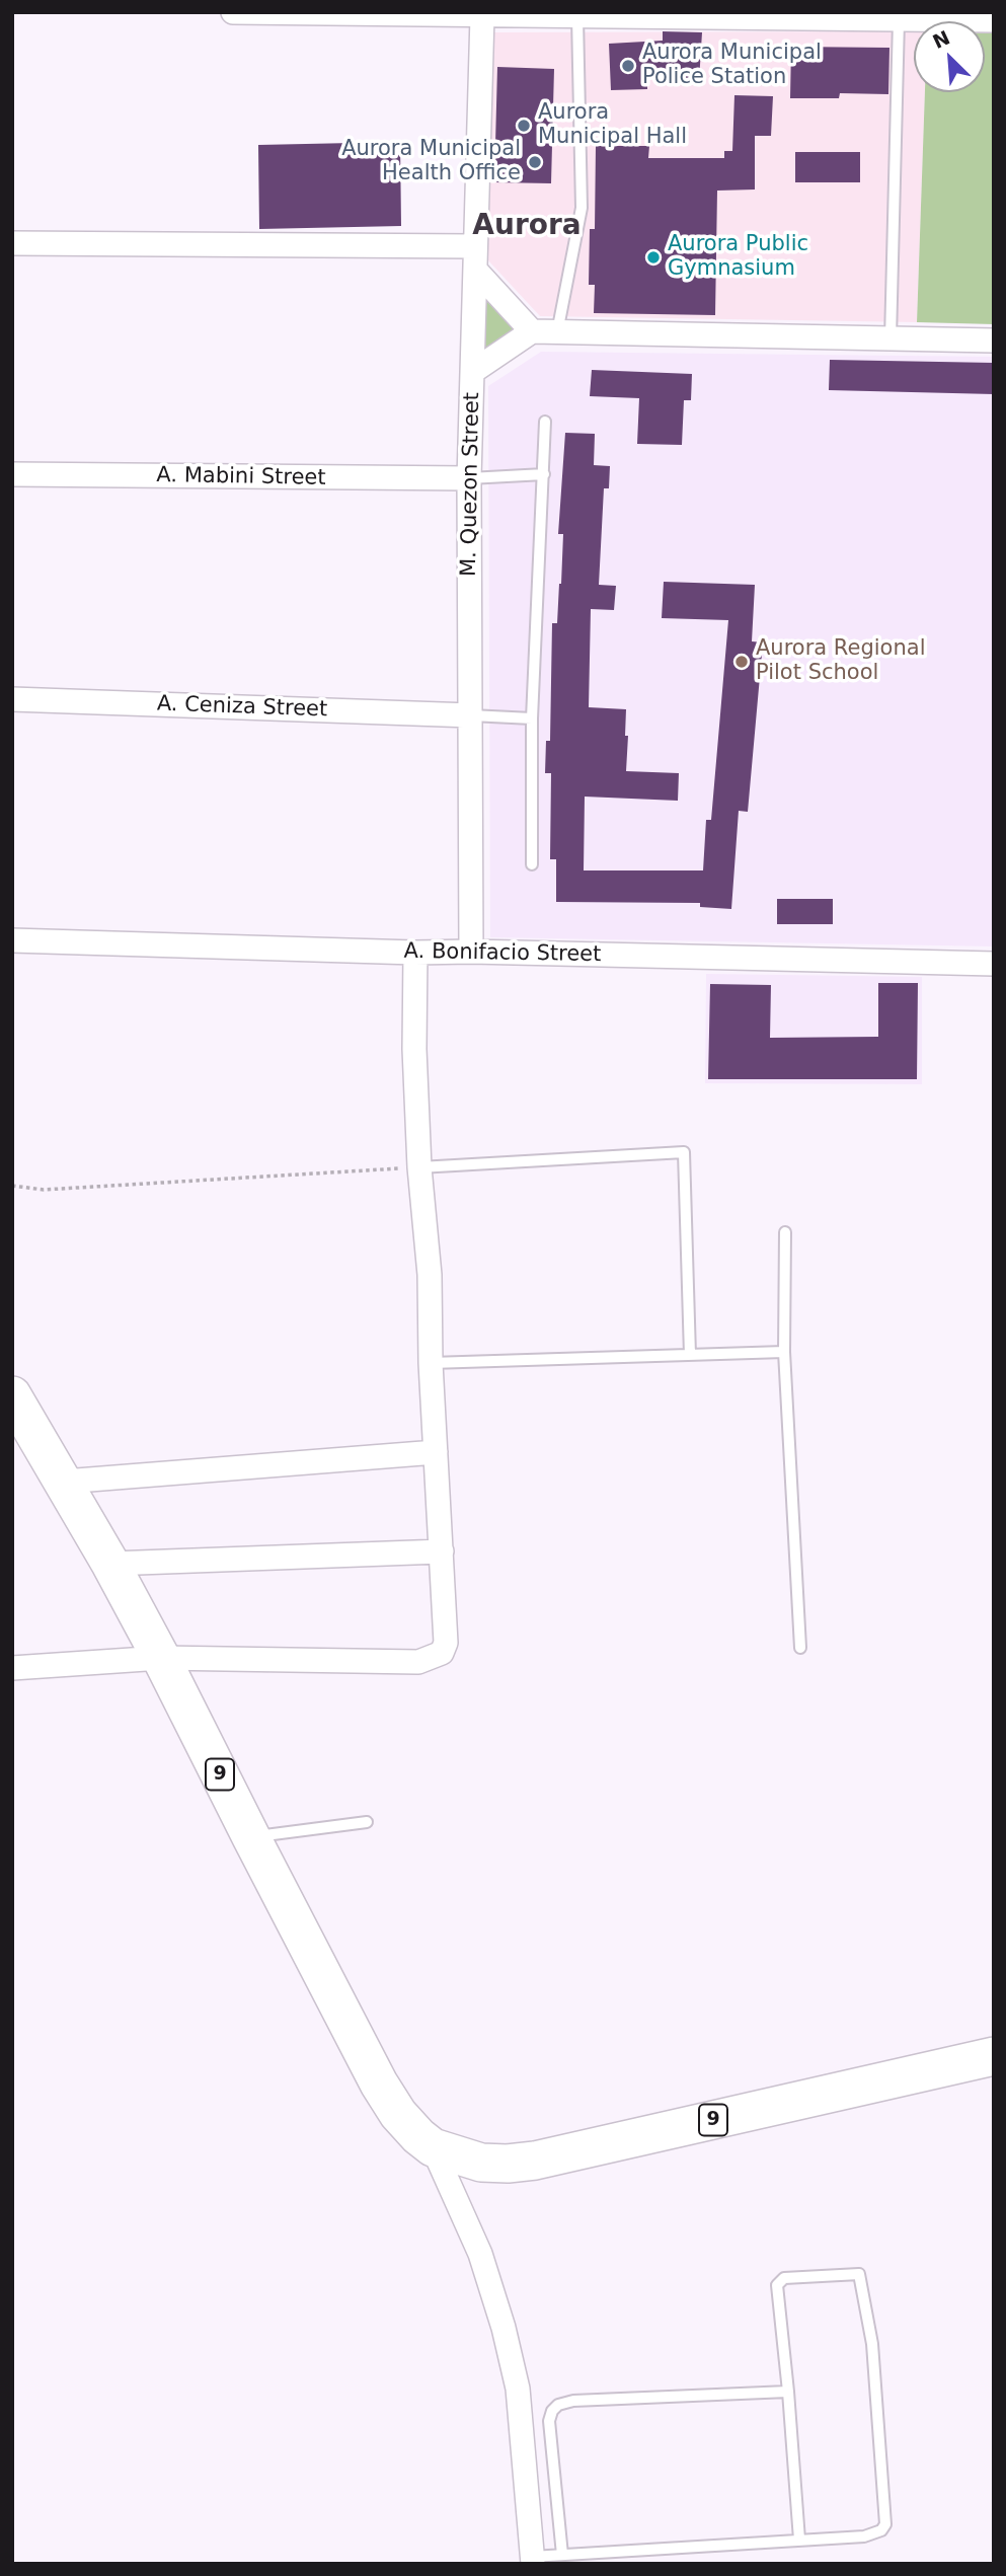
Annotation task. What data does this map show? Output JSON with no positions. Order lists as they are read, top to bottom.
{
  "streets": {
    "highway": ["9"],
    "street": [
      "A. Mabini Street",
      "M. Quezon Street",
      "A. Ceniza Street",
      "A. Bonifacio Street"
    ]
  },
  "crossings": [
    ["A. Mabini Street", "M. Quezon Street"],
    ["M. Quezon Street", "A. Ceniza Street"],
    ["M. Quezon Street", "A. Bonifacio Street"]
  ],
  "districts": ["Aurora"],
  "places": [
    "Aurora Municipal Police Station",
    "Aurora Municipal Hall",
    "Aurora Municipal Health Office",
    "Aurora Public Gymnasium",
    "Aurora Regional Pilot School"
  ],
  "north": "top left"
}
